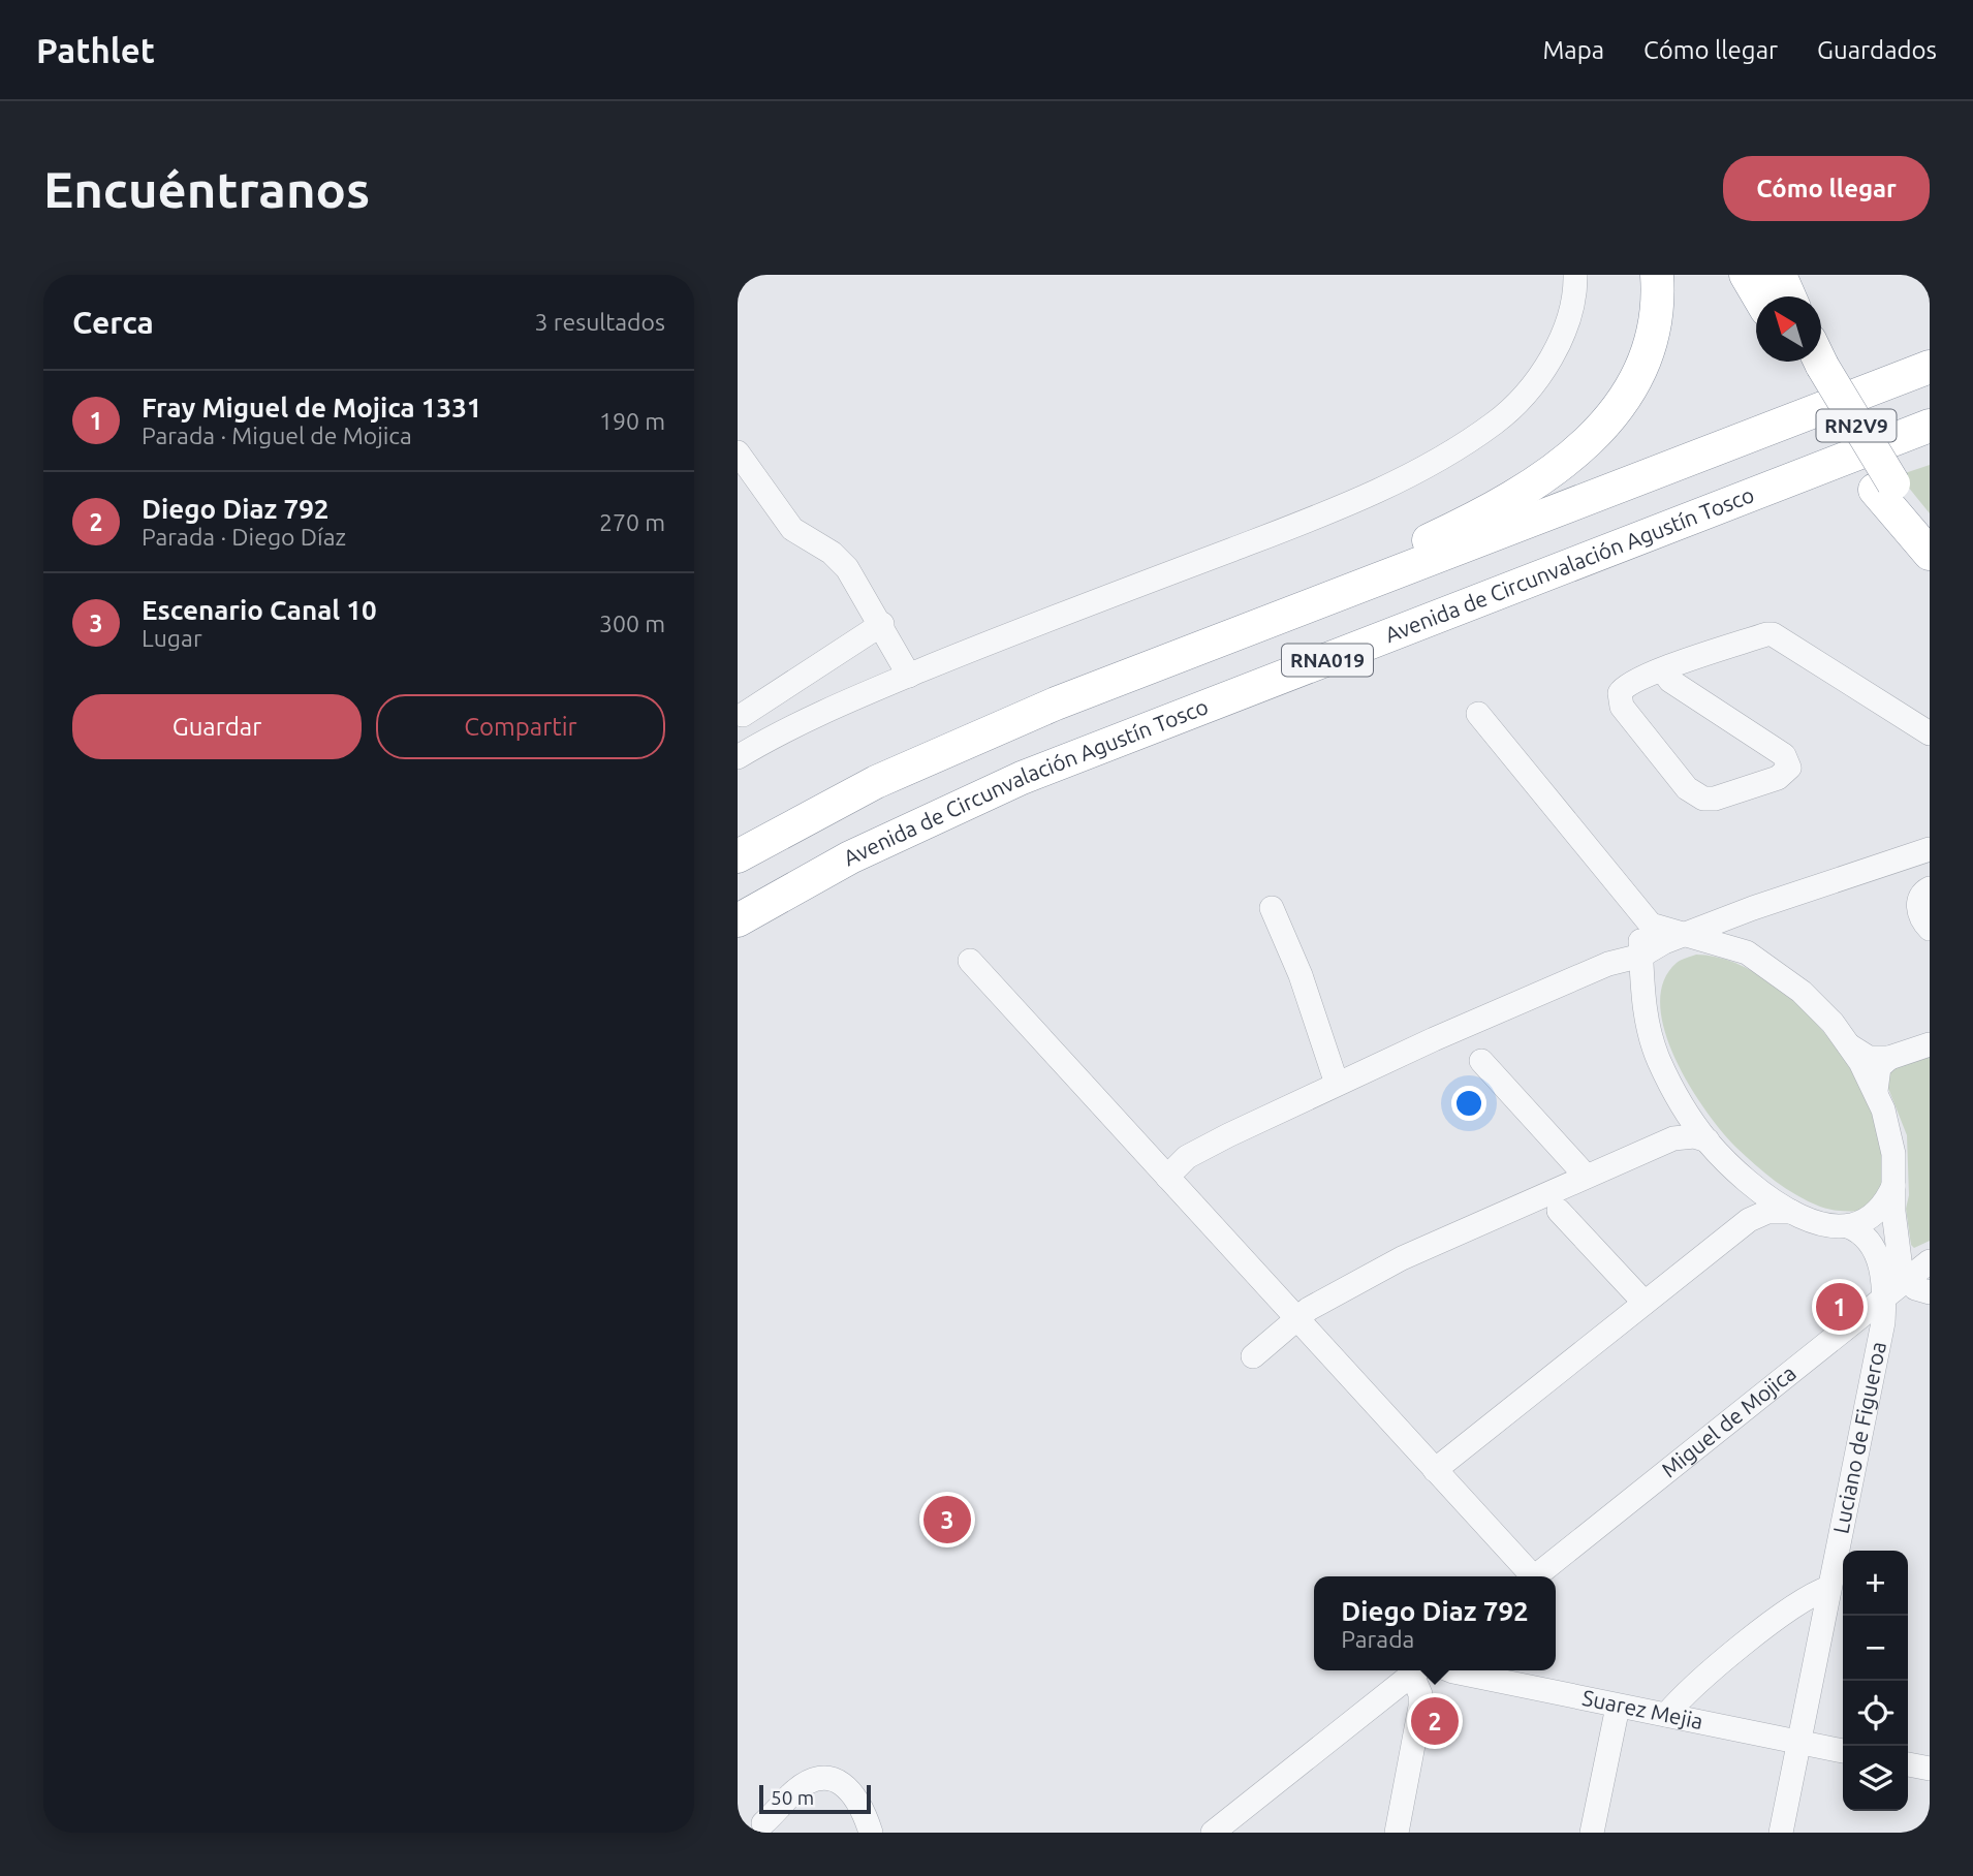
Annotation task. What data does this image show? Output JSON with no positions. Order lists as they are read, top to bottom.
{
  "streets": {
    "highway": ["RN2V9", "Avenida de Circunvalación Agustín Tosco", "RNA019"],
    "street": ["Miguel de Mojica", "Luciano de Figueroa", "Suarez Mejia"]
  },
  "crossings": [
    ["Miguel de Mojica", "Luciano de Figueroa"],
    ["Luciano de Figueroa", "Suarez Mejia"]
  ],
  "scale_bar": "50 m",
  "north": "top left",
  "page": {
    "header": "Pathlet",
    "nav": ["Mapa", "Cómo llegar", "Guardados"],
    "buttons": [
      "Cómo llegar",
      ["Guardar", "Compartir"]
    ],
    "title": "Encuéntranos",
    "heading": ["Cerca", "3 resultados"],
    "list": [
      {
        "mark": "1",
        "name": "Fray Miguel de Mojica 1331",
        "note": "Parada · Miguel de Mojica",
        "value": "190 m"
      },
      {
        "mark": "2",
        "name": "Diego Diaz 792",
        "note": "Parada · Diego Díaz",
        "value": "270 m"
      },
      {
        "mark": "3",
        "name": "Escenario Canal 10",
        "note": "Lugar",
        "value": "300 m"
      }
    ],
    "pins": ["1", "3", "2"],
    "map_buttons": ["+", "−"],
    "popup": ["Diego Diaz 792", "Parada"],
    "scale": "50 m"
  }
}
